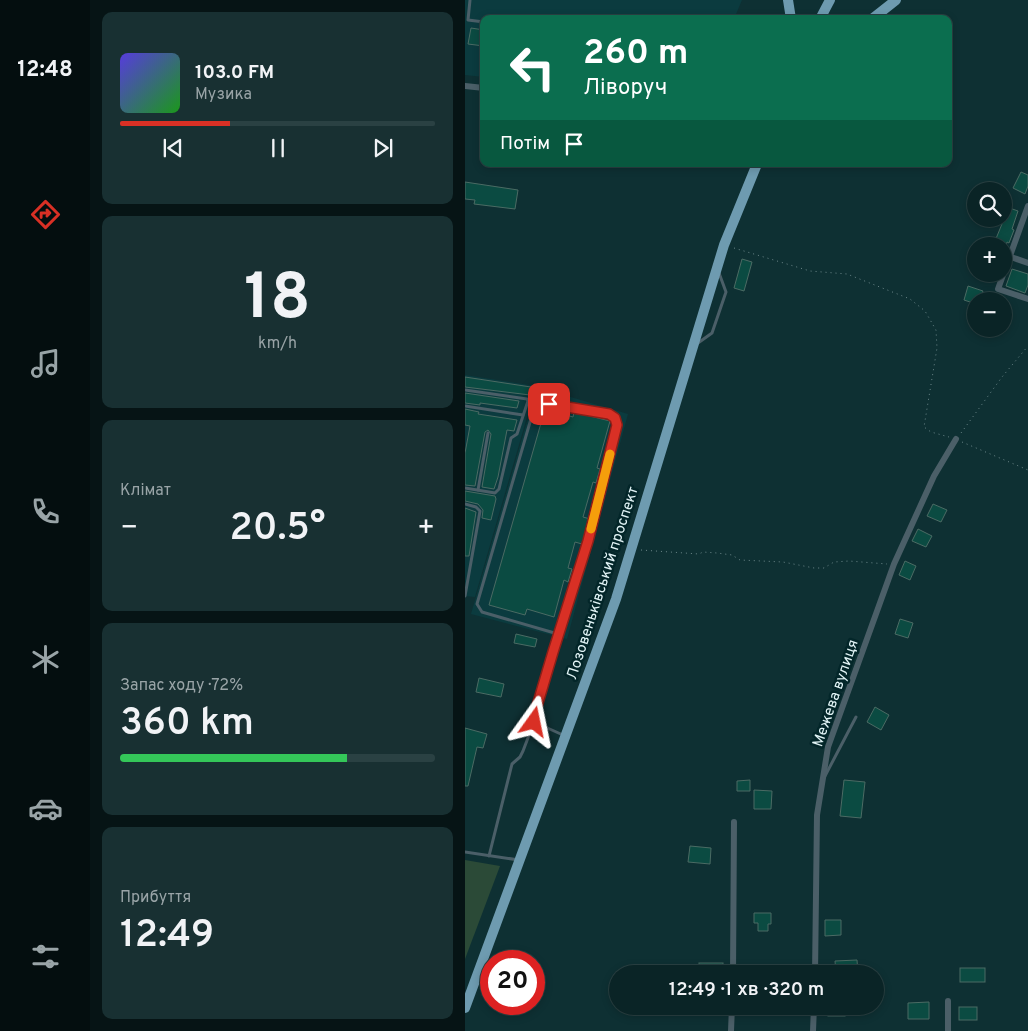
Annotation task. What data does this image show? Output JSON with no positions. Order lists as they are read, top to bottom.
{
  "streets": {
    "highway": ["Лозовеньківський проспект"],
    "street": ["Межева вулиця"]
  },
  "page": {
    "tabs": "12:48",
    "turn": ["260 m", "Ліворуч"],
    "song": ["103.0 FM", "Музика"],
    "then": "Потім",
    "map_buttons": ["+", "−"],
    "tile": [
      ["18", "km/h"],
      "Клімат",
      ["Запас ходу · 72%", "360 km"],
      ["Прибуття", "12:49"]
    ],
    "heat": ["−", "20.5°", "+"],
    "limit": "20",
    "trip": "12:49 · 1 хв · 320 m"
  }
}
